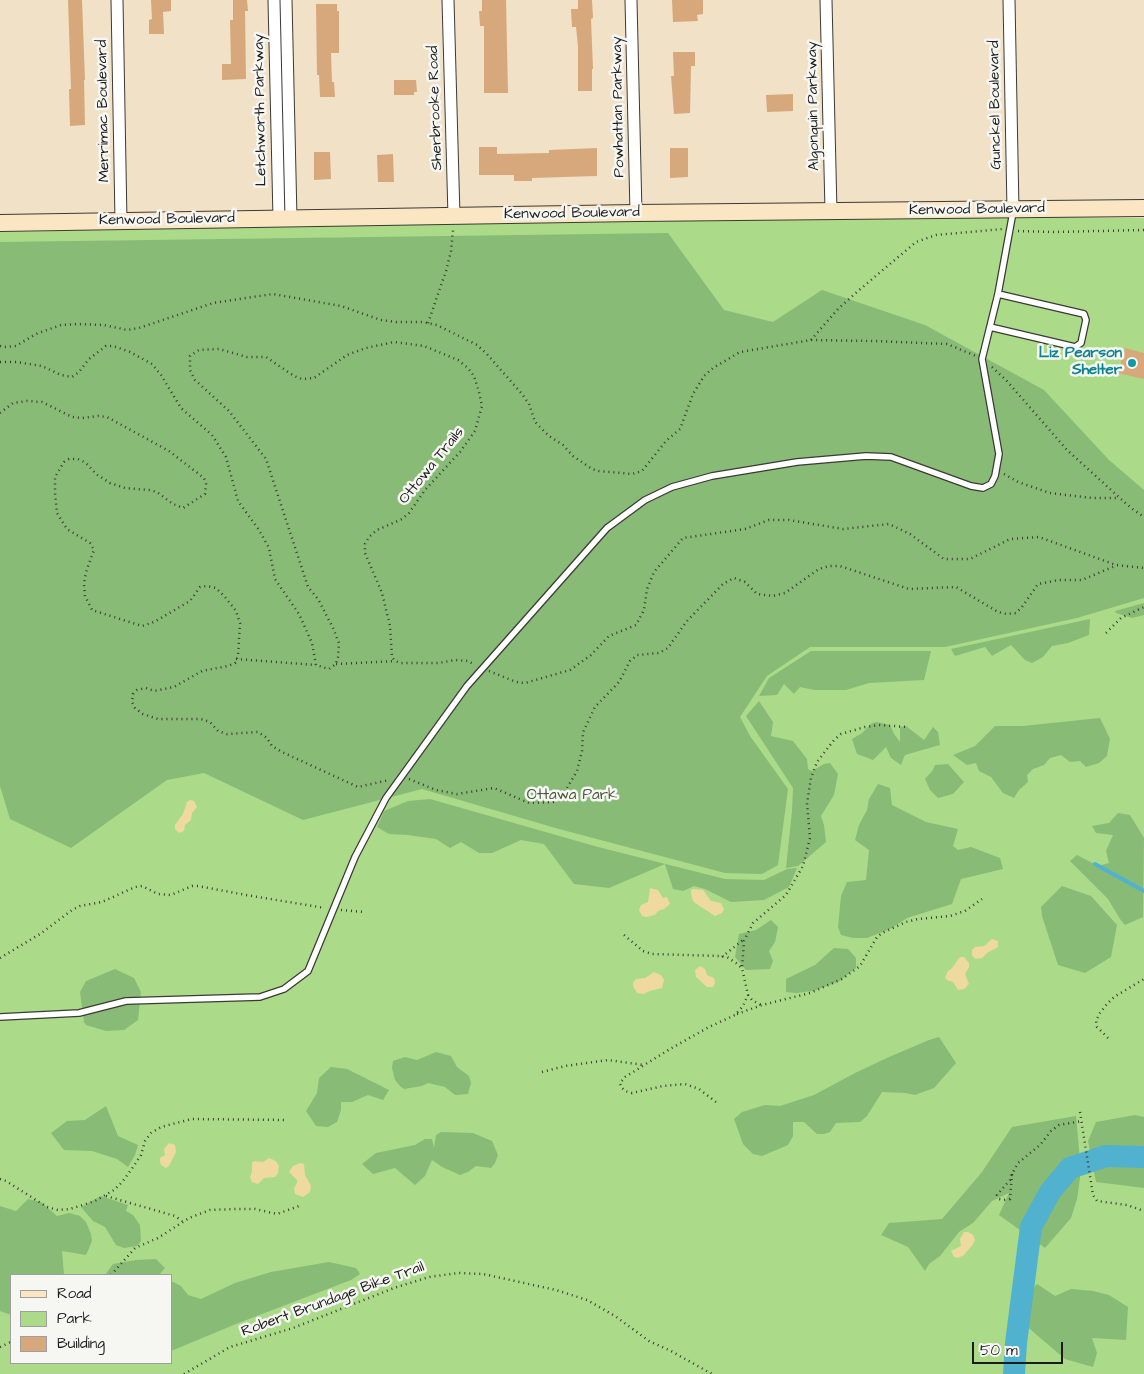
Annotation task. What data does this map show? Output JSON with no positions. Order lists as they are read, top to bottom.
{
  "streets": {
    "street": [
      "Gunckel Boulevard",
      "Algonquin Parkway",
      "Powhattan Parkway",
      "Sherbrooke Road",
      "Letchworth Parkway",
      "Merrimac Boulevard",
      "Kenwood Boulevard"
    ],
    "path": ["Ottowa Trails", "Robert Brundage Bike Trail"]
  },
  "crossings": [
    ["Gunckel Boulevard", "Kenwood Boulevard"],
    ["Algonquin Parkway", "Kenwood Boulevard"],
    ["Powhattan Parkway", "Kenwood Boulevard"],
    ["Sherbrooke Road", "Kenwood Boulevard"],
    ["Letchworth Parkway", "Kenwood Boulevard"],
    ["Merrimac Boulevard", "Kenwood Boulevard"]
  ],
  "parks": ["Ottawa Park"],
  "places": ["Liz Pearson Shelter"],
  "legend": ["Road", "Park", "Building"],
  "scale_bar": "50 m"
}
